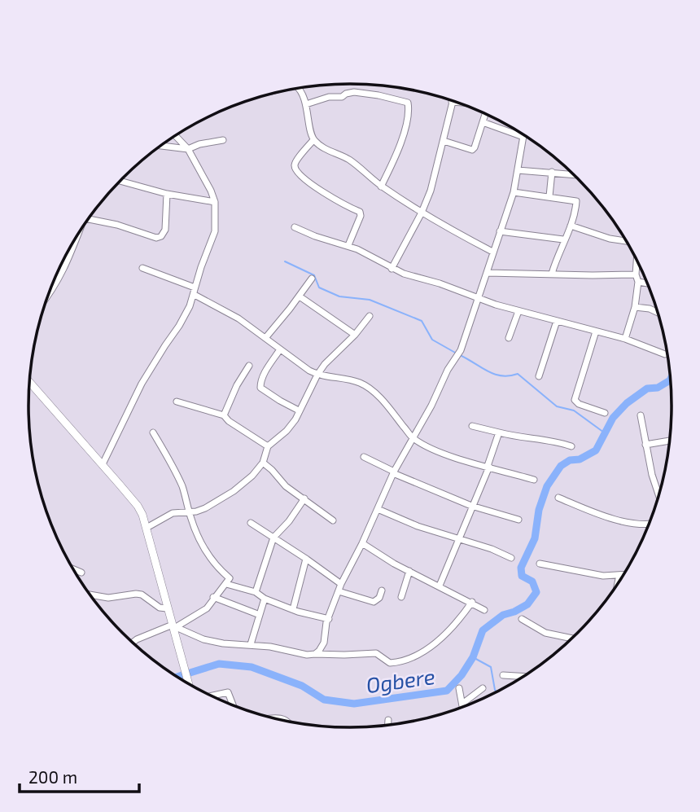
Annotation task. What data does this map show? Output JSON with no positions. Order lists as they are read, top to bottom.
{
  "water": ["Ogbere"],
  "scale_bar": "200 m"
}
